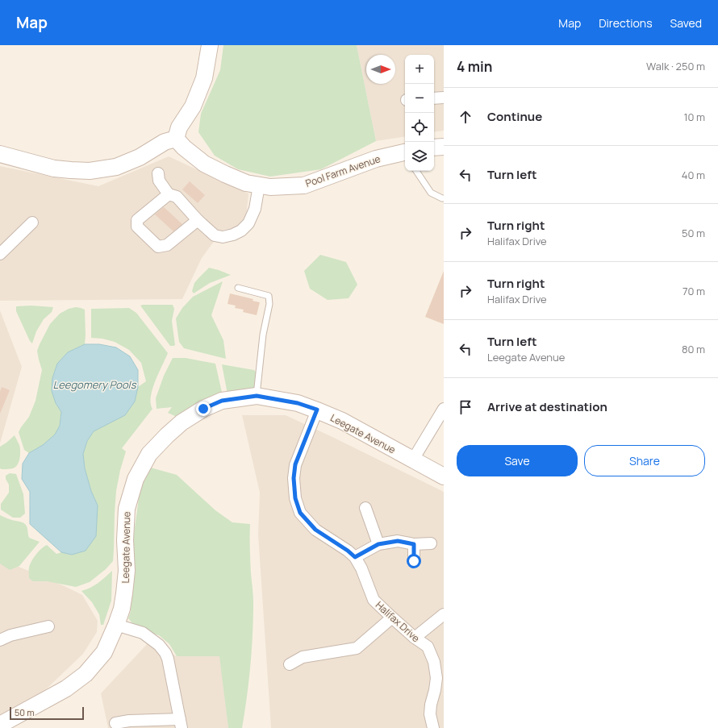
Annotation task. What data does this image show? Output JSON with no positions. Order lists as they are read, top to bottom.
{
  "streets": {
    "street": ["Pool Farm Avenue", "Leegate Avenue", "Halifax Drive"]
  },
  "crossings": [
    ["Leegate Avenue", "Halifax Drive"]
  ],
  "water": ["Leegomery Pools"],
  "scale_bar": "50 m",
  "north": "right",
  "page": {
    "header": "Map",
    "nav": ["Map", "Directions", "Saved"],
    "heading": ["4 min", "Walk · 250 m"],
    "map_buttons": ["+", "−"],
    "list": [
      ["Continue", "10 m"],
      ["Turn left", "40 m"],
      ["Turn right", "Halifax Drive", "50 m"],
      ["Turn right", "Halifax Drive", "70 m"],
      ["Turn left", "Leegate Avenue", "80 m"],
      "Arrive at destination"
    ],
    "buttons": ["Save", "Share"],
    "scale": "50 m"
  }
}
